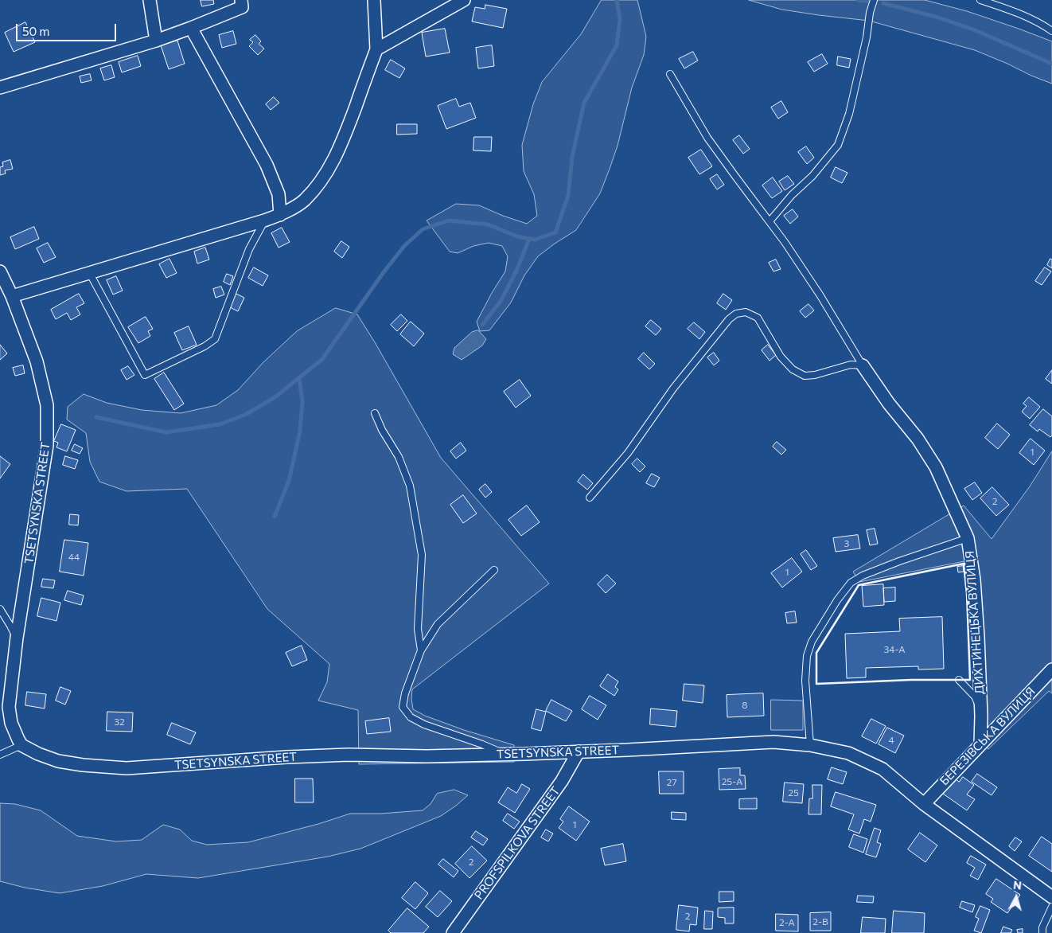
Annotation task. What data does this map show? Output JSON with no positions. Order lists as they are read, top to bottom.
{
  "streets": {
    "street": [
      "TSETSYNSKA STREET",
      "ДИХТИНЕЦЬКА ВУЛИЦЯ",
      "БЕРЕЗІВСЬКА ВУЛИЦЯ",
      "PROFSPILKOVA STREET"
    ]
  },
  "crossings": [
    ["TSETSYNSKA STREET", "БЕРЕЗІВСЬКА ВУЛИЦЯ"],
    ["TSETSYNSKA STREET", "PROFSPILKOVA STREET"],
    ["ДИХТИНЕЦЬКА ВУЛИЦЯ", "БЕРЕЗІВСЬКА ВУЛИЦЯ"]
  ],
  "house_numbers": [
    "1",
    "2",
    "3",
    "44",
    "1",
    "34-А",
    "8",
    "32",
    "4",
    "25-А",
    "27",
    "25",
    "1",
    "2",
    "2",
    "2-В",
    "2-А"
  ],
  "scale_bar": "50 m",
  "north": "top"
}
